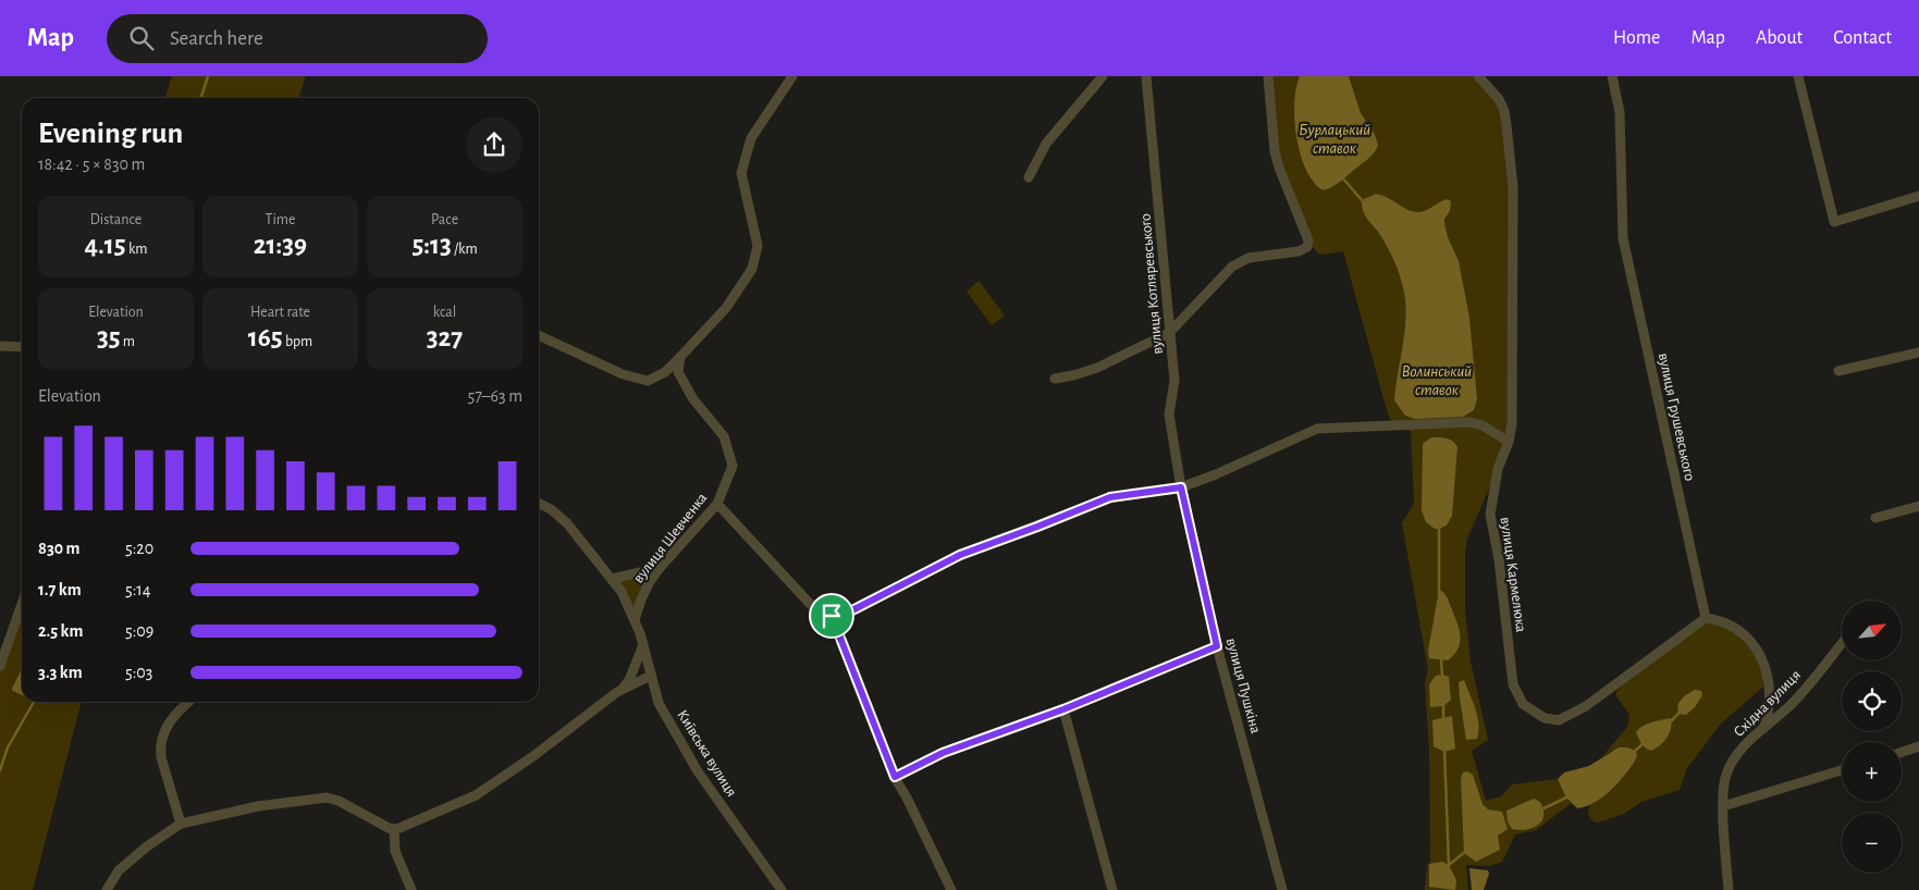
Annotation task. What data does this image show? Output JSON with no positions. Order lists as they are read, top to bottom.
{
  "streets": {
    "street": [
      "вулиця Котляревського",
      "вулиця Грушевського",
      "вулиця Шевченка",
      "вулиця Кармелюка",
      "вулиця Пушкіна",
      "Східна вулиця",
      "Київська вулиця"
    ]
  },
  "crossings": [
    ["вулиця Котляревського", "вулиця Пушкіна"],
    ["вулиця Грушевського", "вулиця Кармелюка"],
    ["вулиця Шевченка", "Київська вулиця"]
  ],
  "water": ["Бурлацький ставок", "Волинський ставок"],
  "north": "top right",
  "page": {
    "header": "Map",
    "search": "Search here",
    "nav": [
      "Home",
      "Map",
      "About",
      "Contact"
    ],
    "heading": ["Evening run", "18:42 · 5 × 830 m"],
    "stats": [
      ["Distance", "4.15 km"],
      ["Time", "21:39"],
      ["Pace", "5:13 /km"],
      ["Elevation", "35 m"],
      ["Heart rate", "165 bpm"],
      ["kcal", "327"]
    ],
    "chart": ["Elevation", "57–63 m"],
    "list": [
      {
        "name": "830 m",
        "note": "5:20"
      },
      {
        "name": "1.7 km",
        "note": "5:14"
      },
      {
        "name": "2.5 km",
        "note": "5:09"
      },
      {
        "name": "3.3 km",
        "note": "5:03"
      }
    ],
    "map_buttons": ["+", "−"]
  }
}
